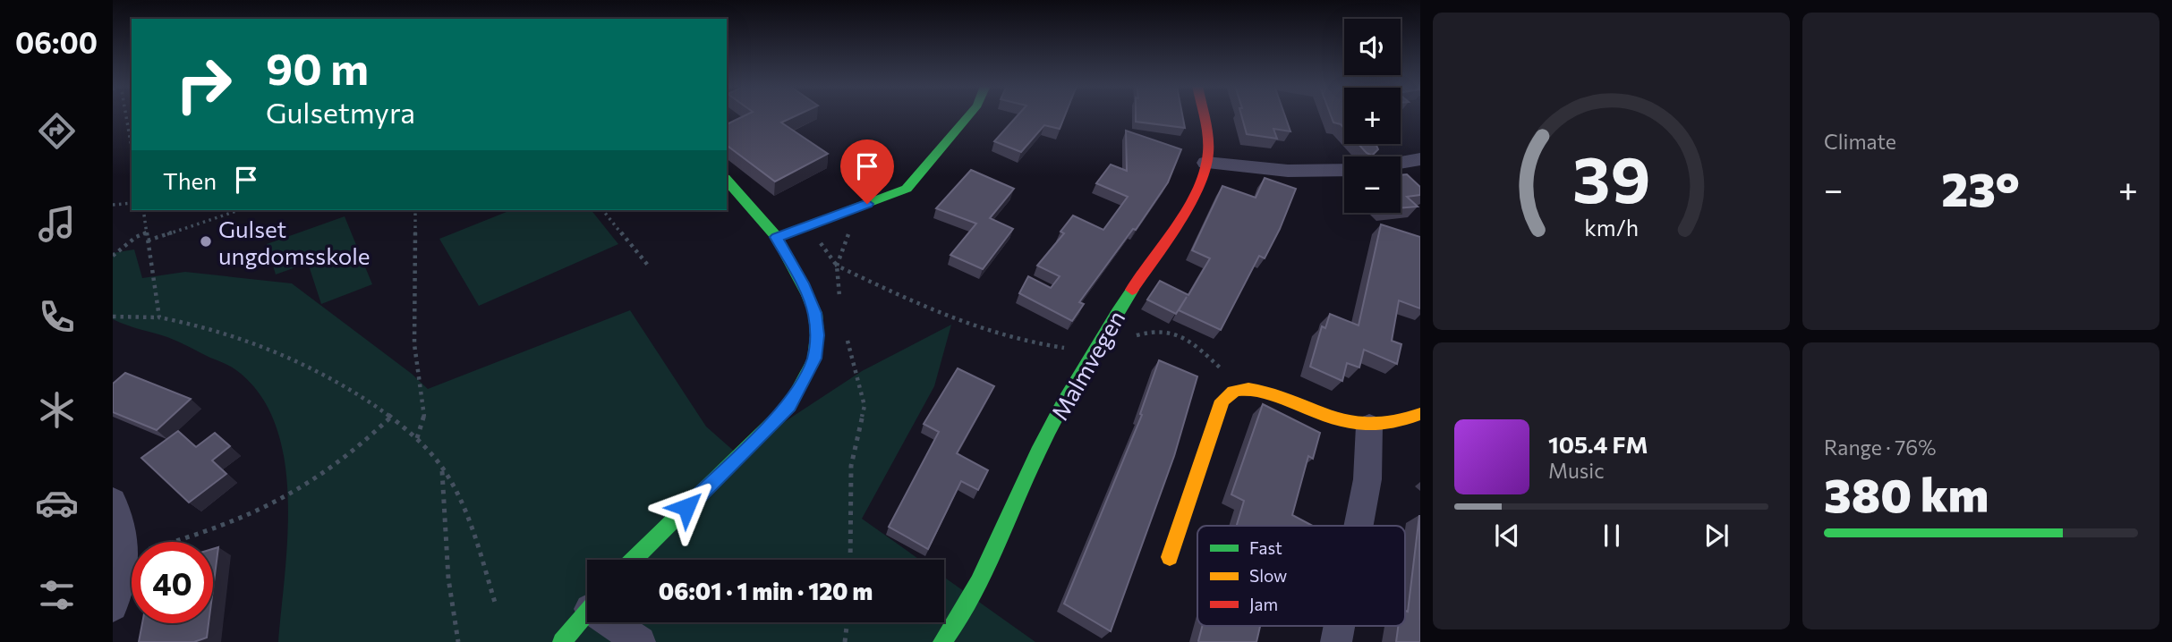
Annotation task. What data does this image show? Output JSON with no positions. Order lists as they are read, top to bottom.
{
  "streets": {
    "street": ["Malmvegen"]
  },
  "places": ["Gulset ungdomsskole"],
  "legend": ["Fast", "Slow", "Jam"],
  "page": {
    "tabs": "06:00",
    "tile": [
      "Climate",
      ["Range · 76%", "380 km"]
    ],
    "map_buttons": ["+", "−"],
    "turn": ["90 m", "Gulsetmyra"],
    "then": "Then",
    "heat": ["−", "23°", "+"],
    "song": ["105.4 FM", "Music"],
    "limit": "40",
    "trip": "06:01 · 1 min · 120 m",
    "gauge": ["39", "km/h"]
  }
}
